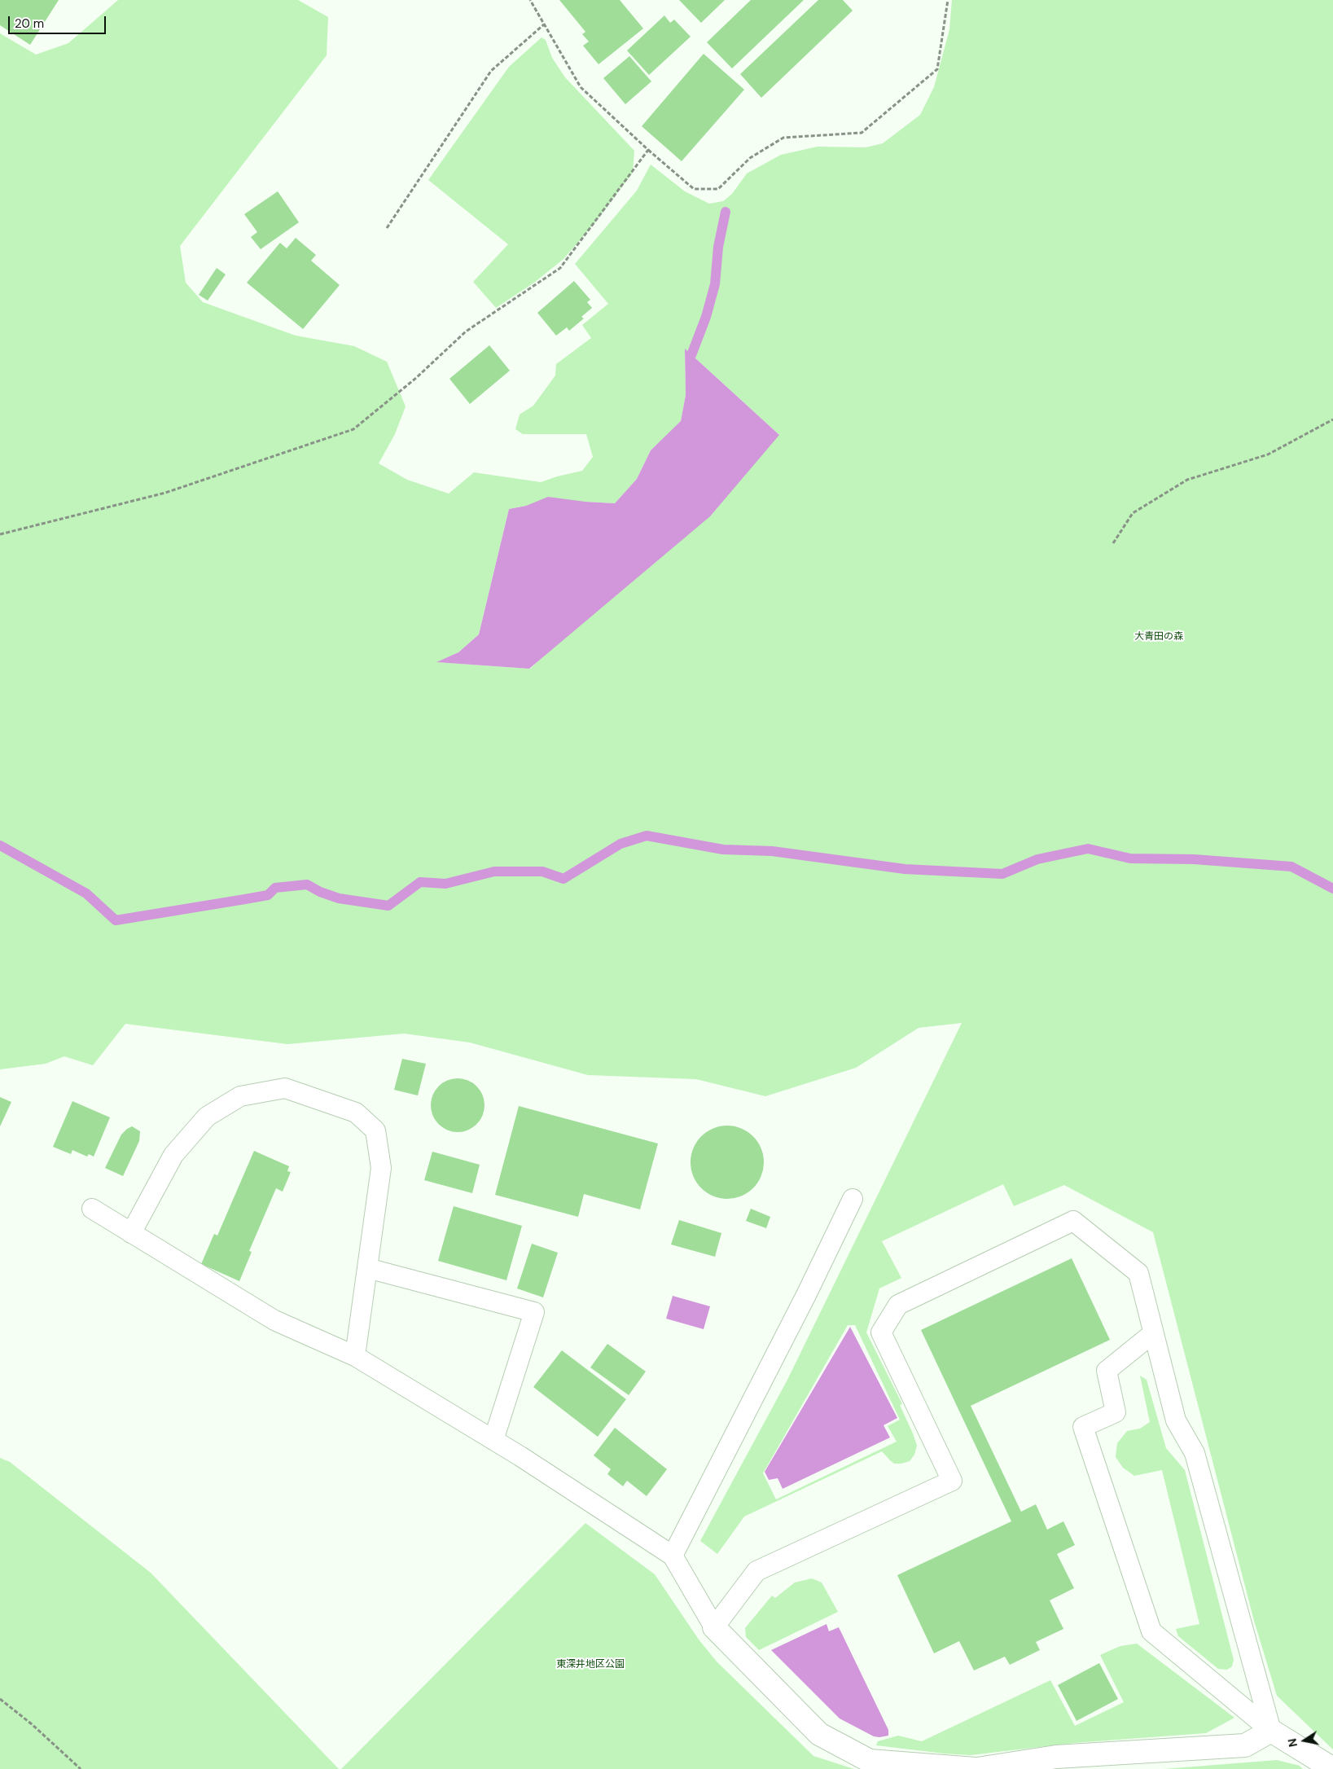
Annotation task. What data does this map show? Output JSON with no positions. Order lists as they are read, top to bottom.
{
  "parks": ["大青田の森", "東深井地区公園"],
  "scale_bar": "20 m",
  "north": "left"
}
